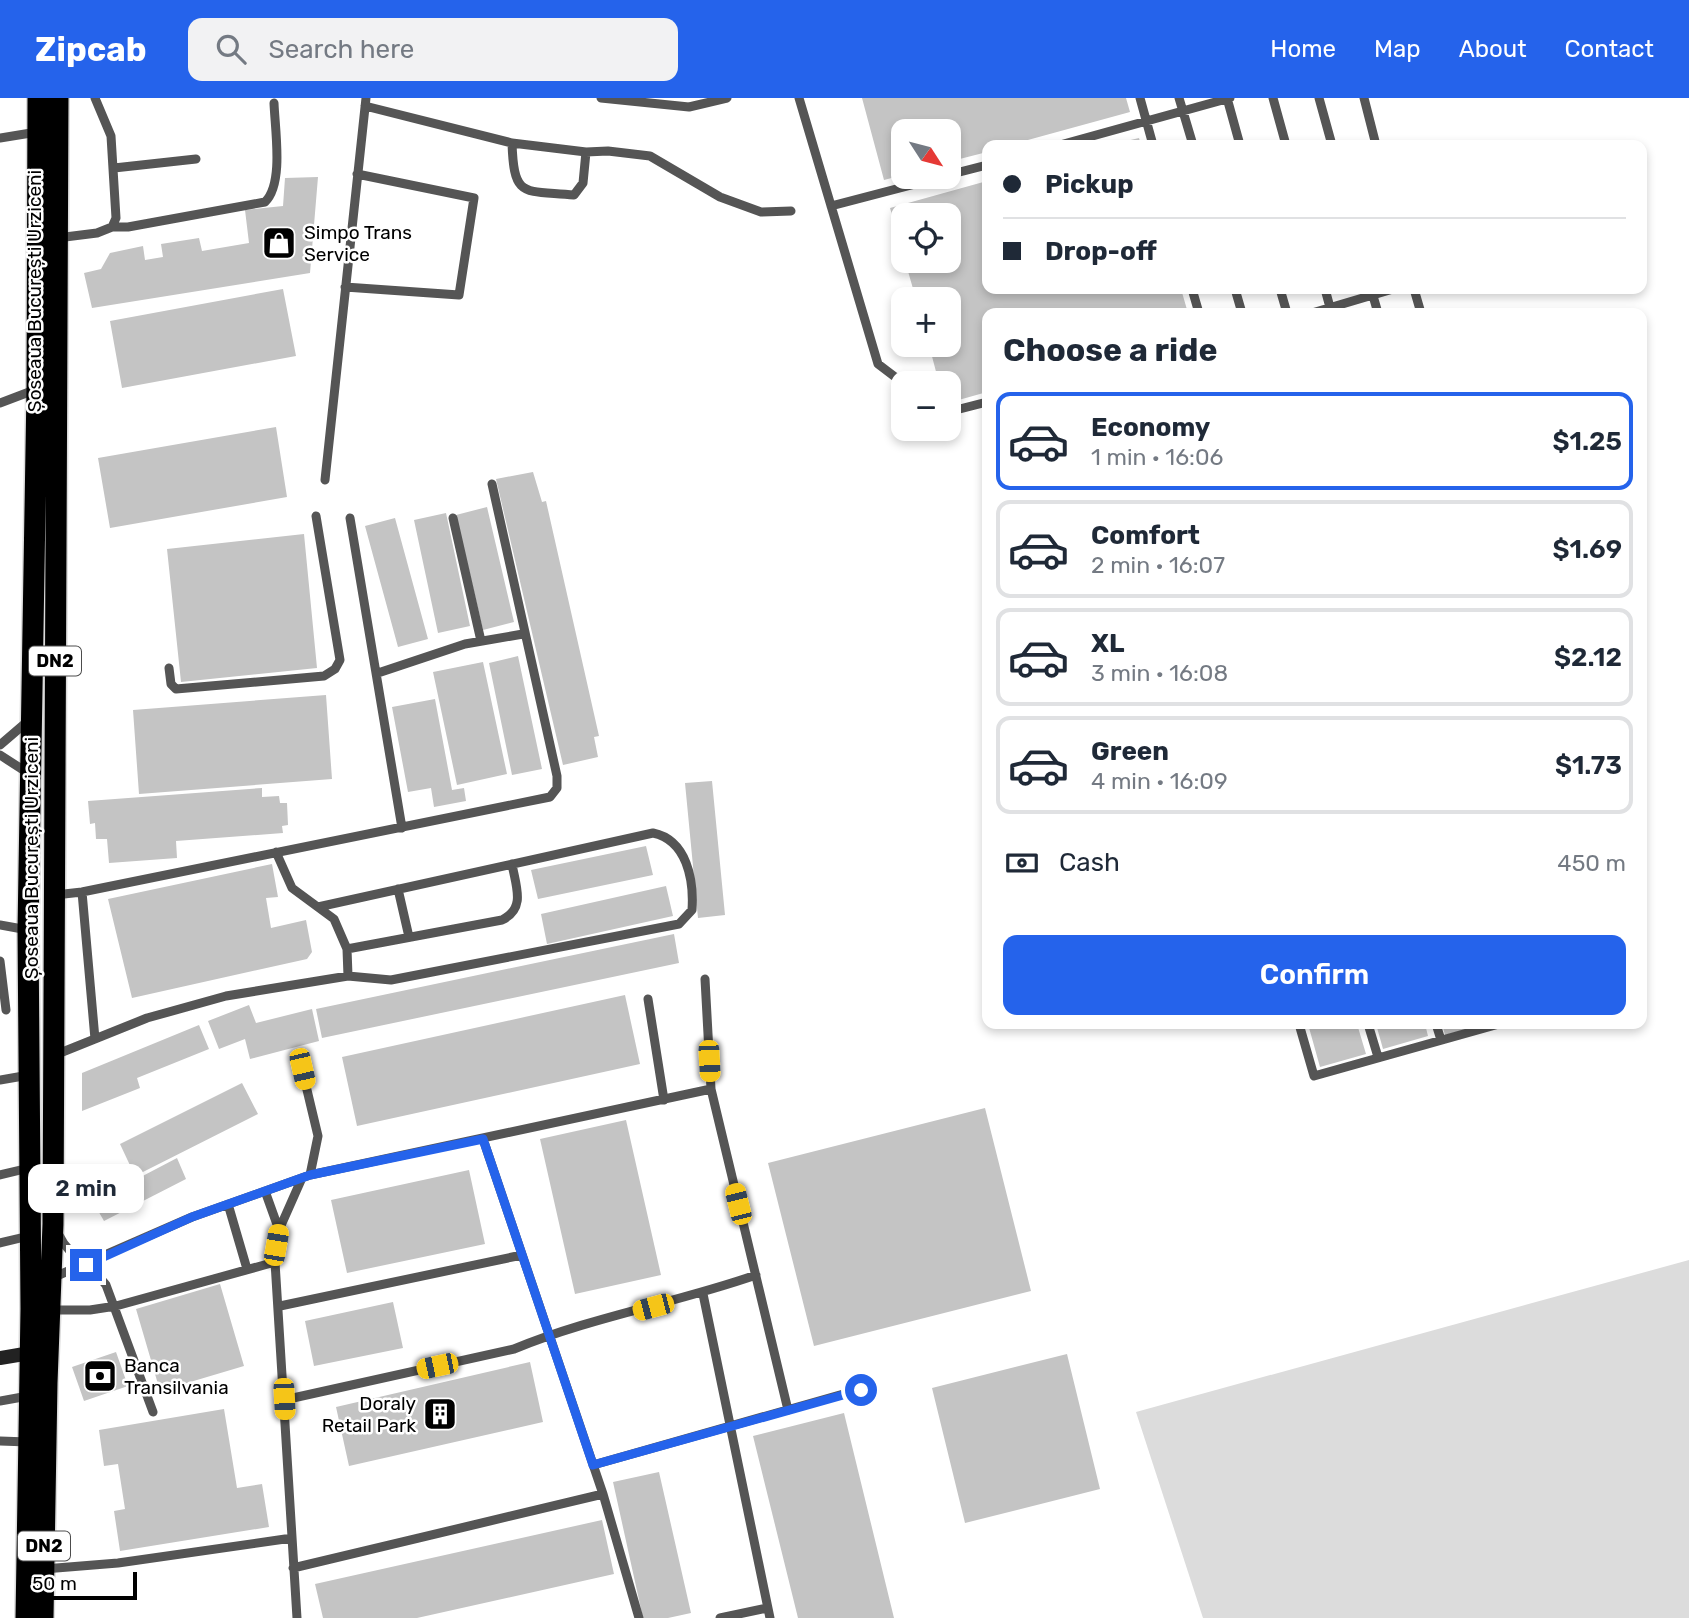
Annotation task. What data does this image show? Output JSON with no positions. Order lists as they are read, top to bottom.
{
  "streets": {
    "highway": ["Șoseaua București Urziceni", "DN2"]
  },
  "places": {
    "shop": ["Simpo Trans Service"],
    "bank": ["Banca Transilvania"],
    "building": ["Doraly Retail Park"]
  },
  "scale_bar": "50 m",
  "north": "bottom right",
  "page": {
    "header": "Zipcab",
    "search": "Search here",
    "nav": [
      "Home",
      "Map",
      "About",
      "Contact"
    ],
    "map_buttons": ["+", "−"],
    "banner": ["Pickup", "Drop-off"],
    "heading": "Choose a ride",
    "list": [
      {
        "name": "Economy",
        "note": "1 min · 16:06",
        "value": "$1.25"
      },
      {
        "name": "Comfort",
        "note": "2 min · 16:07",
        "value": "$1.69"
      },
      {
        "name": "XL",
        "note": "3 min · 16:08",
        "value": "$2.12"
      },
      {
        "name": "Green",
        "note": "4 min · 16:09",
        "value": "$1.73"
      }
    ],
    "pay": ["Cash", "450 m"],
    "buttons": "Confirm",
    "bubble": "2 min",
    "scale": "50 m"
  }
}
